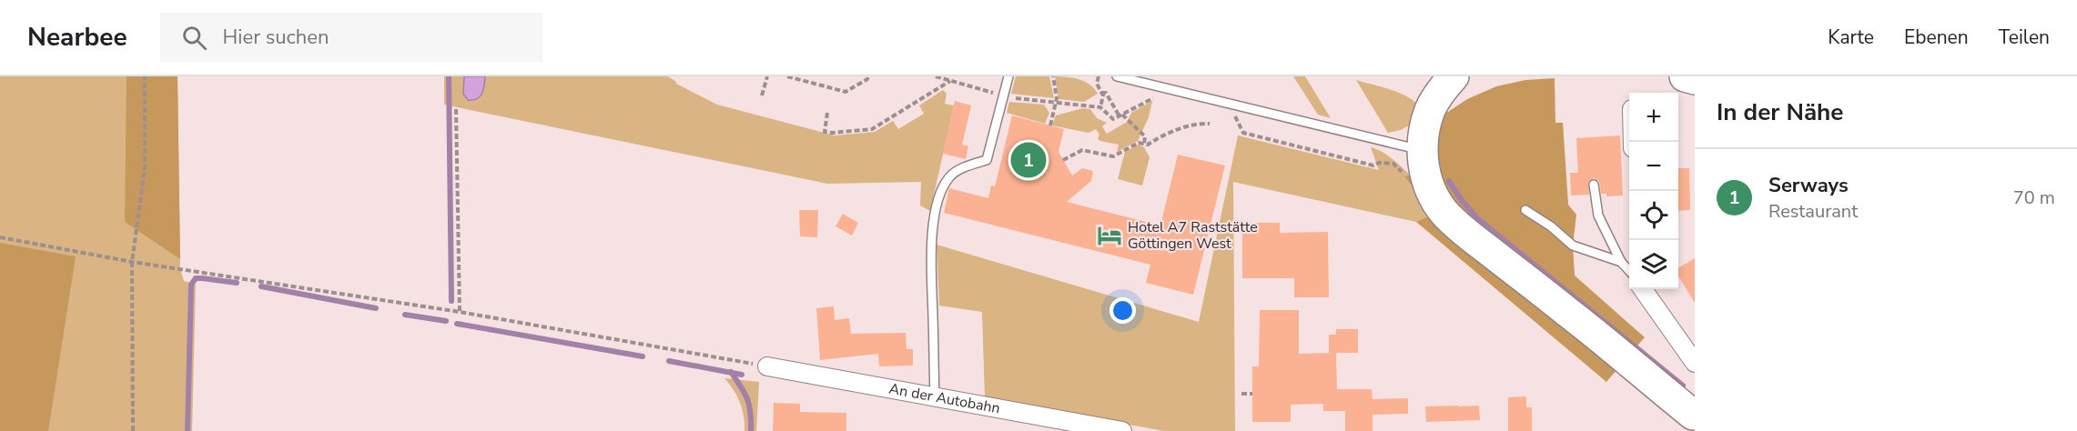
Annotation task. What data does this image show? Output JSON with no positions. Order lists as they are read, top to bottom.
{
  "streets": {
    "street": ["An der Autobahn"]
  },
  "places": {
    "hotel": ["Hotel A7 Raststätte Göttingen West"]
  },
  "page": {
    "header": "Nearbee",
    "search": "Hier suchen",
    "nav": ["Karte", "Ebenen", "Teilen"],
    "heading": "In der Nähe",
    "map_buttons": ["+", "−"],
    "pins": "1",
    "list": [
      {
        "mark": "1",
        "name": "Serways",
        "note": "Restaurant",
        "value": "70 m"
      }
    ]
  }
}
